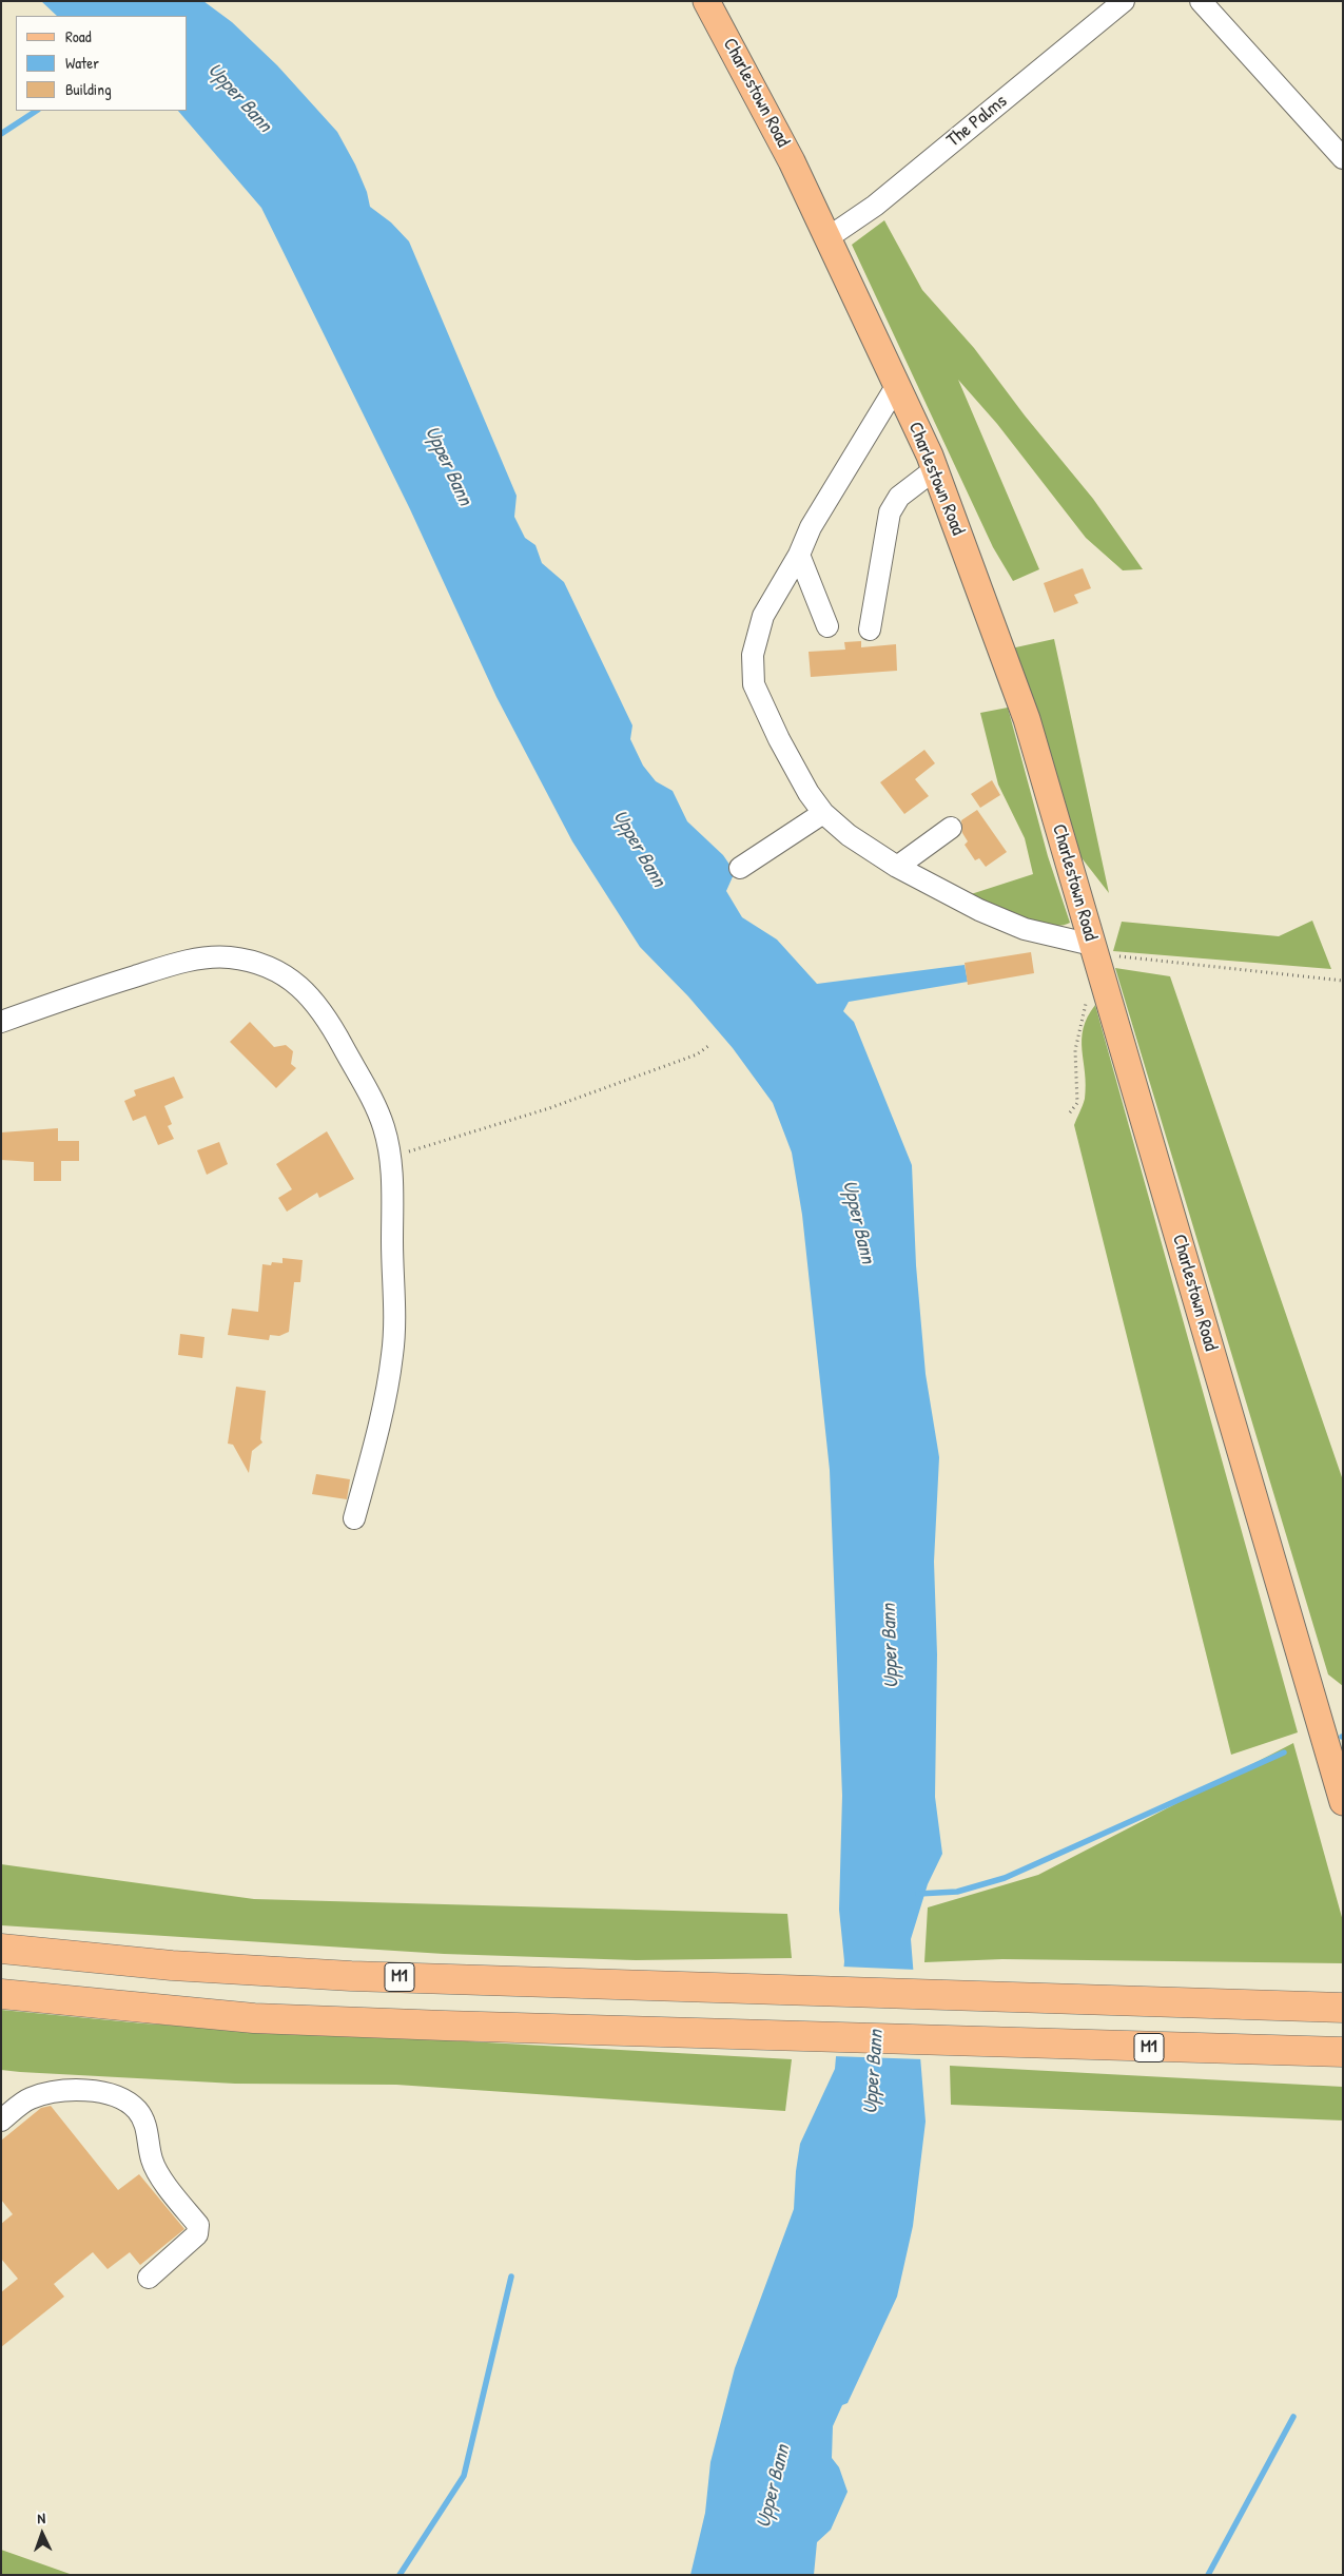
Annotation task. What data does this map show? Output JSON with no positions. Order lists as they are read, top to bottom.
{
  "streets": {
    "highway": ["M1"],
    "main road": ["Charlestown Road"],
    "street": ["The Palms"]
  },
  "crossings": [
    ["Charlestown Road", "The Palms"]
  ],
  "water": ["Upper Bann"],
  "legend": ["Road", "Water", "Building"],
  "north": "top"
}
